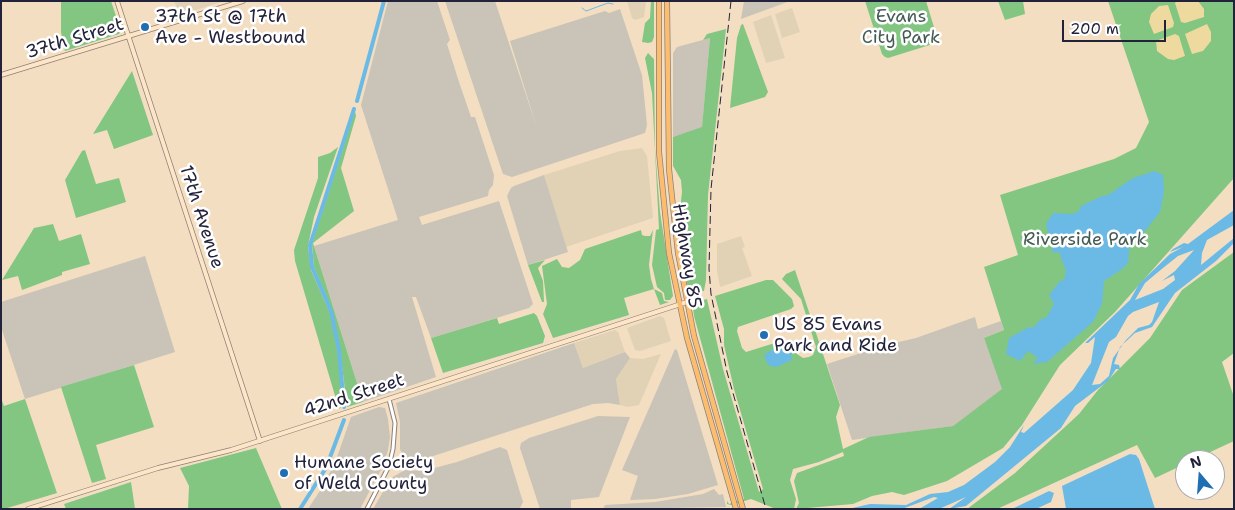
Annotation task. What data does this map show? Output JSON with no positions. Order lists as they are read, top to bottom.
{
  "streets": {
    "highway": ["Highway 85"],
    "main road": ["37th Street", "17th Avenue", "42nd Street"]
  },
  "crossings": [
    ["37th Street", "17th Avenue"],
    ["17th Avenue", "42nd Street"],
    ["Highway 85", "42nd Street"]
  ],
  "parks": ["Evans City Park", "Riverside Park"],
  "places": ["37th St @ 17th Ave - Westbound", "US 85 Evans Park and Ride", "Humane Society of Weld County"],
  "scale_bar": "200 m",
  "north": "top"
}
